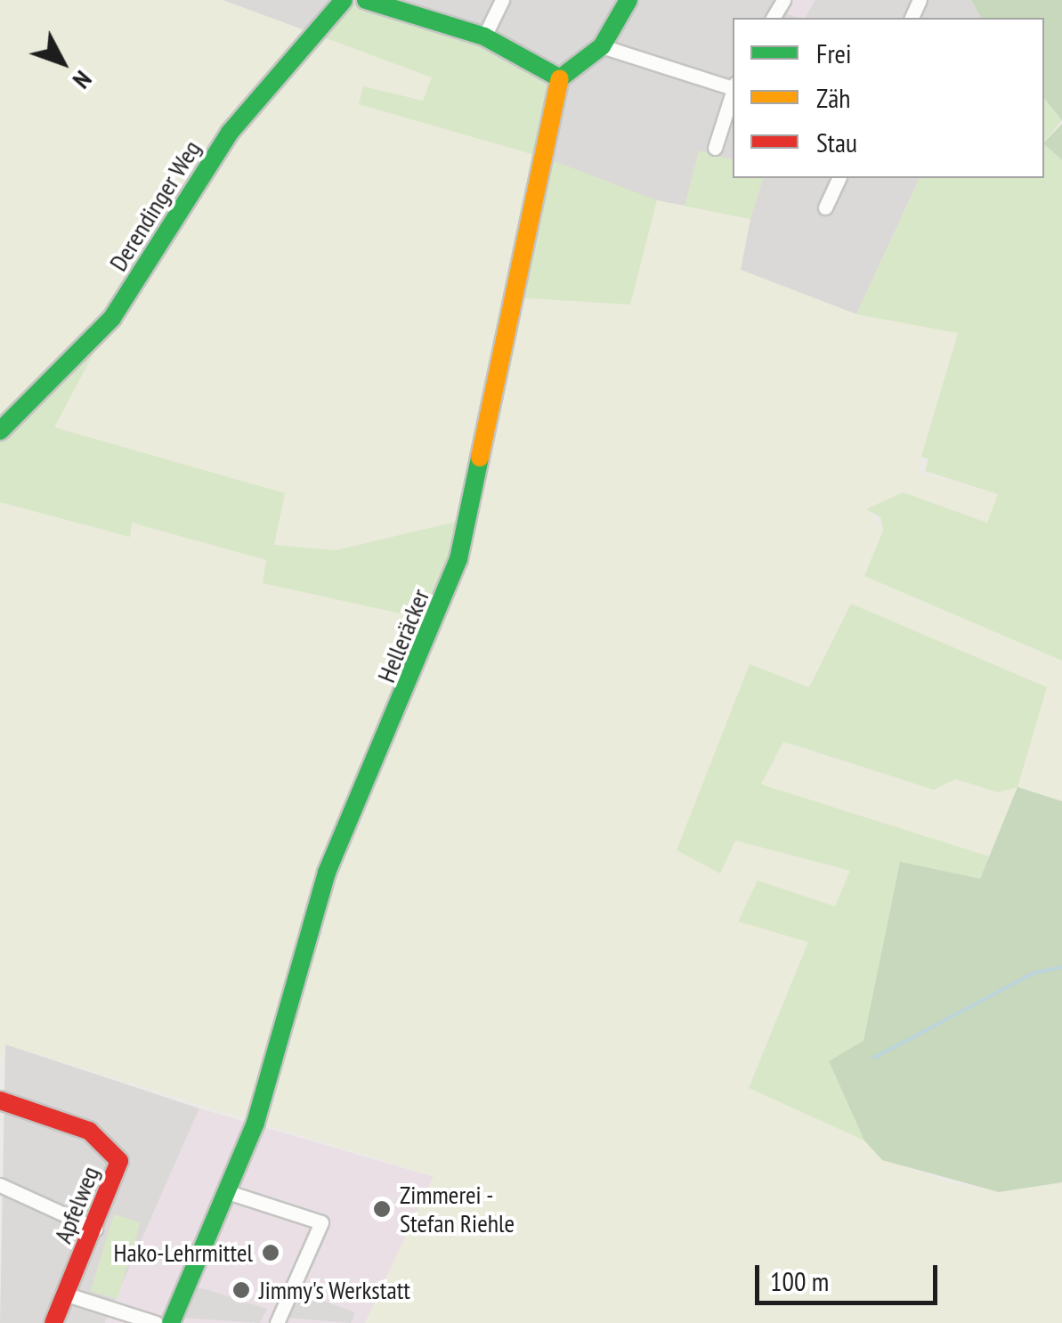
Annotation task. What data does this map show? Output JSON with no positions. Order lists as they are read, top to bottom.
{
  "streets": {
    "street": ["Derendinger Weg", "Helleräcker", "Apfelweg"]
  },
  "places": ["Zimmerei - Stefan Riehle", "Hako-Lehrmittel", "Jimmy's Werkstatt"],
  "legend": ["Frei", "Zäh", "Stau"],
  "scale_bar": "100 m",
  "north": "bottom right"
}
